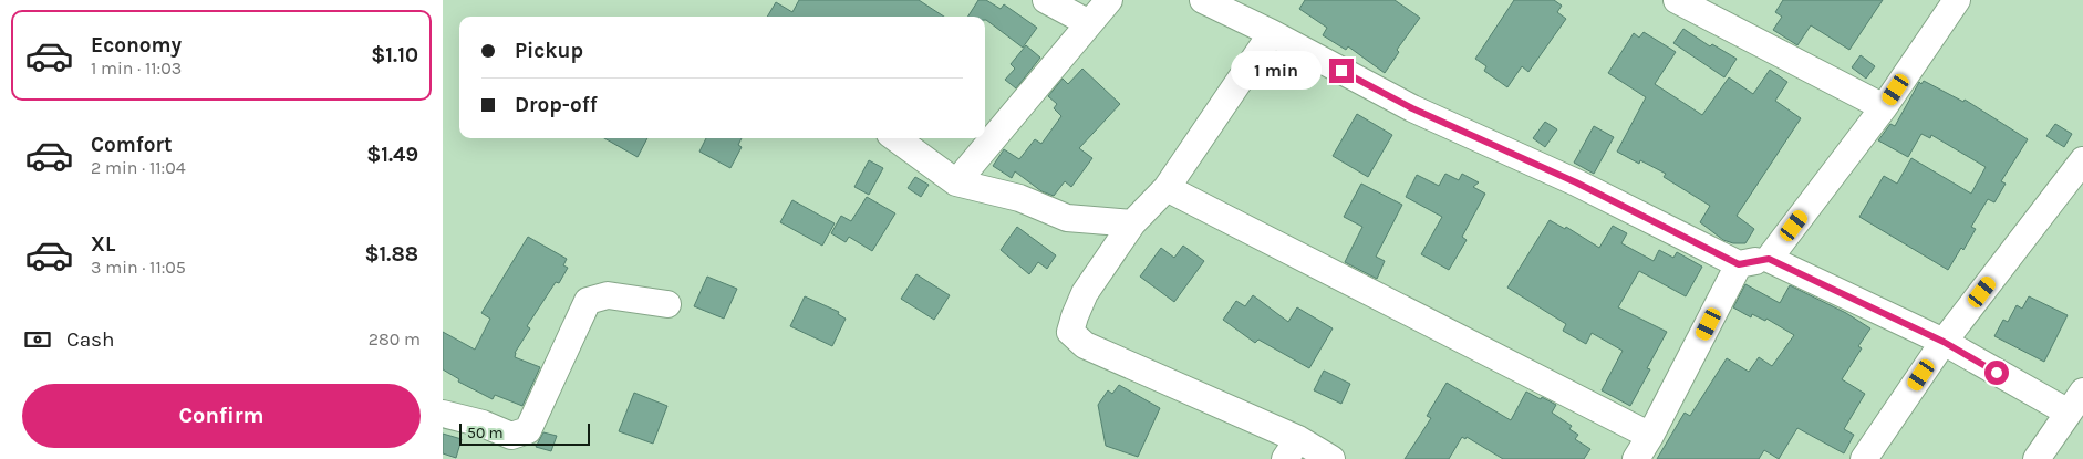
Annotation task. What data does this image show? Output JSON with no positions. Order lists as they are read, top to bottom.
{
  "scale_bar": "50 m",
  "page": {
    "list": [
      {
        "name": "Economy",
        "note": "1 min · 11:03",
        "value": "$1.10"
      },
      {
        "name": "Comfort",
        "note": "2 min · 11:04",
        "value": "$1.49"
      },
      {
        "name": "XL",
        "note": "3 min · 11:05",
        "value": "$1.88"
      }
    ],
    "banner": ["Pickup", "Drop-off"],
    "bubble": "1 min",
    "pay": ["Cash", "280 m"],
    "buttons": "Confirm",
    "scale": "50 m"
  }
}
